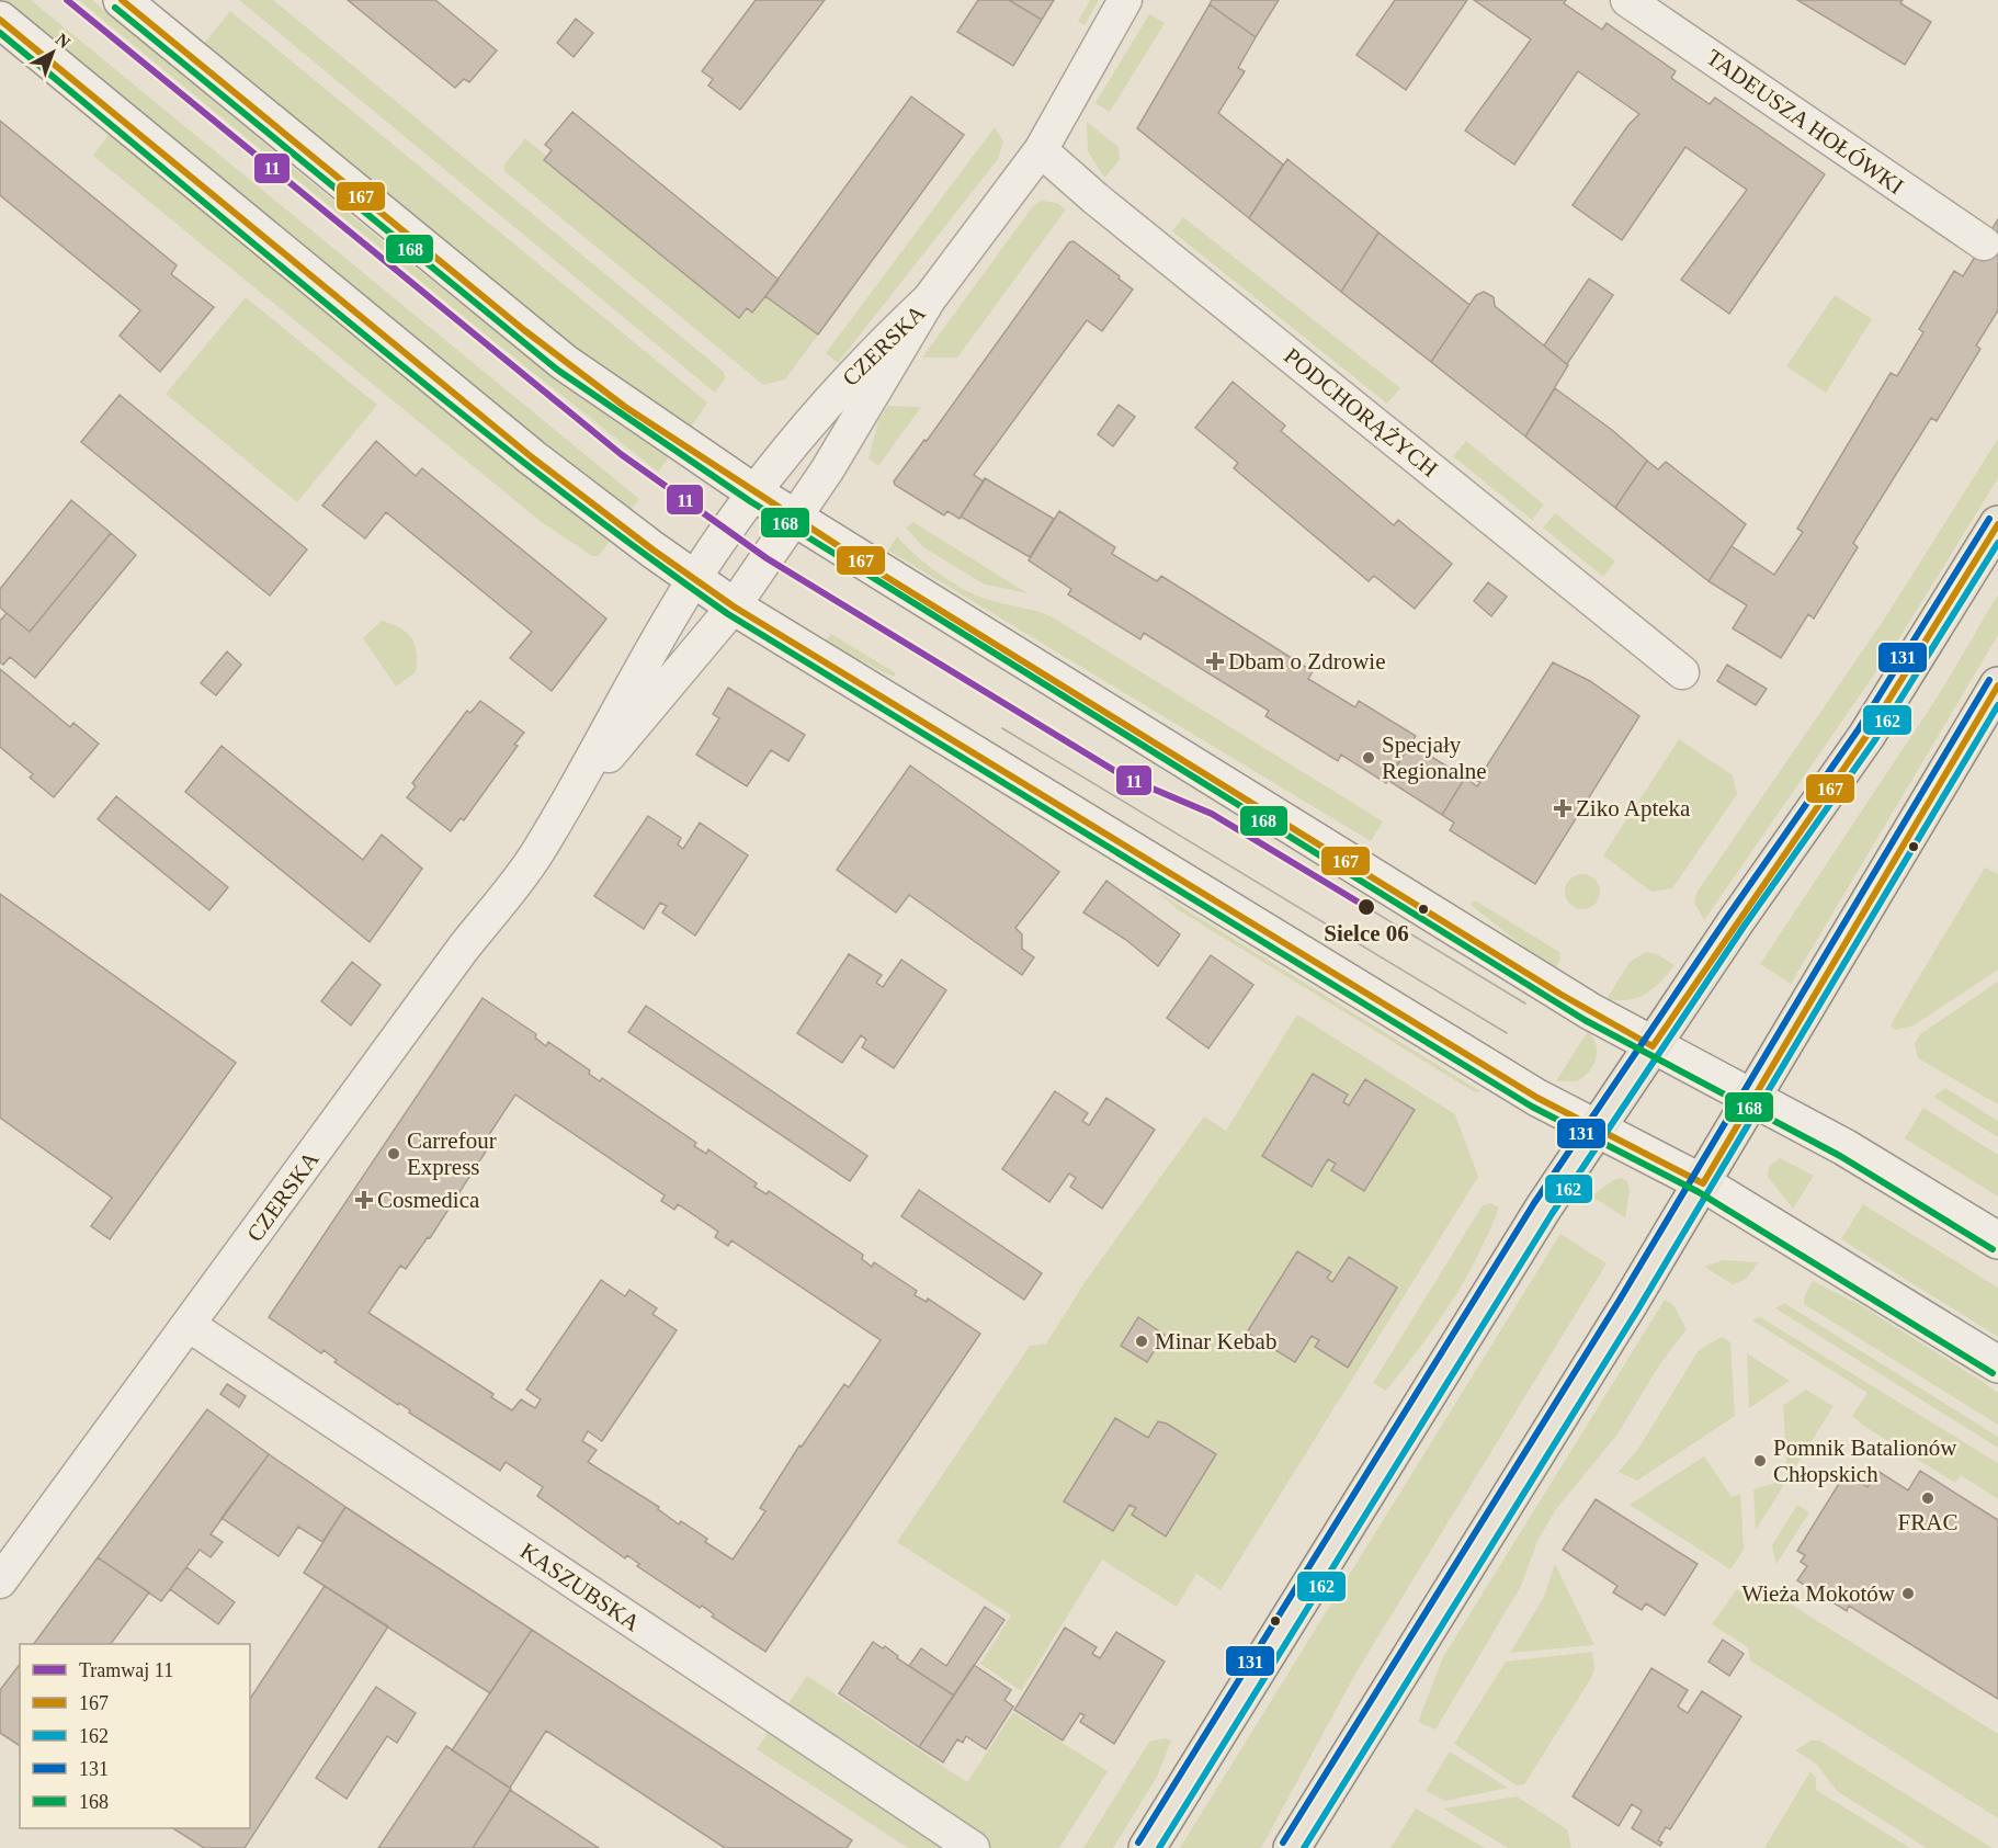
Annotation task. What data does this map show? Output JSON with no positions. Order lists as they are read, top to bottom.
{
  "streets": {
    "street": [
      "TADEUSZA HOŁÓWKI",
      "CZERSKA",
      "PODCHORĄŻYCH",
      "KASZUBSKA"
    ]
  },
  "crossings": [
    ["CZERSKA", "KASZUBSKA"]
  ],
  "places": {
    "health": ["Dbam o Zdrowie", "Ziko Apteka", "Cosmedica"],
    "other": [
      "Specjały Regionalne",
      "Sielce 06",
      "Carrefour Express",
      "Minar Kebab",
      "Pomnik Batalionów Chłopskich",
      "FRAC",
      "Wieża Mokotów"
    ]
  },
  "lines": [
    "tram line 11",
    "transit line 167",
    "transit line 168",
    "transit line 131",
    "transit line 162"
  ],
  "legend": [
    "Tramwaj 11",
    "167",
    "162",
    "131",
    "168"
  ],
  "north": "top right"
}
